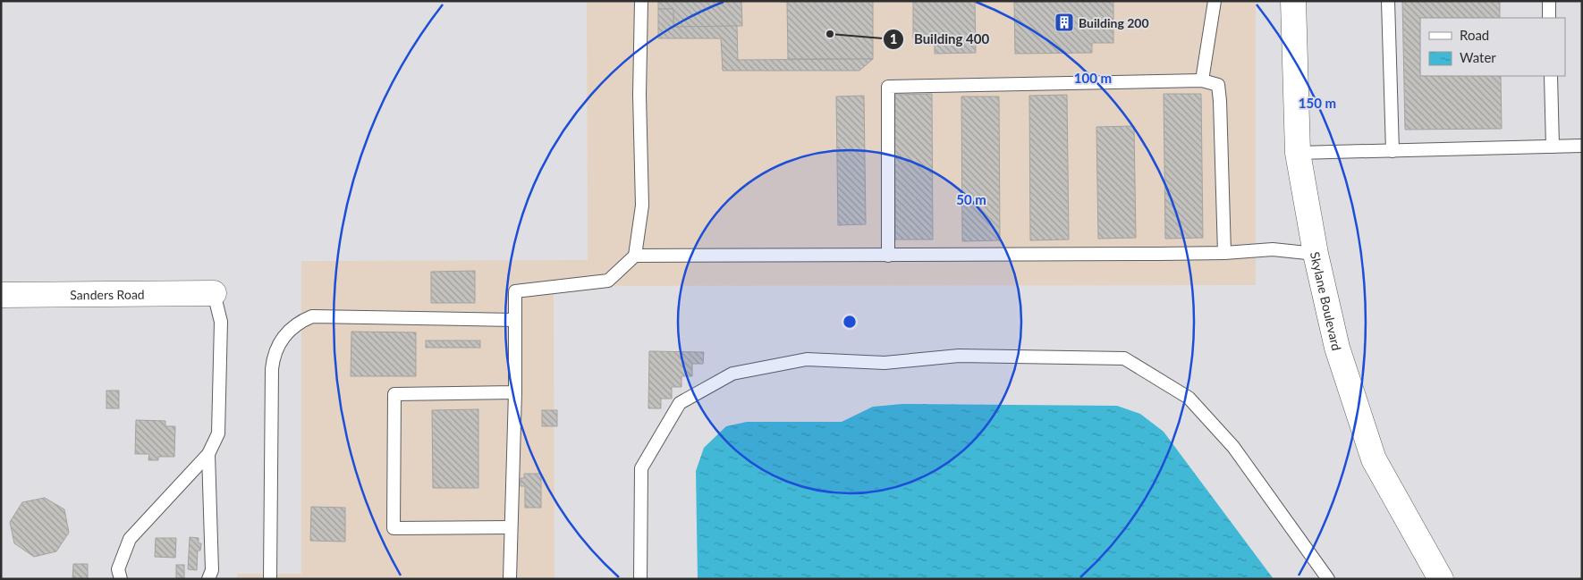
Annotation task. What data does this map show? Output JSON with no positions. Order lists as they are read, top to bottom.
{
  "streets": {
    "street": ["Sanders Road", "Skylane Boulevard"]
  },
  "places": {
    "building": ["Building 200"],
    "other": ["Building 400"]
  },
  "legend": ["Road", "Water"],
  "rings": ["100 m", "150 m", "50 m"]
}
